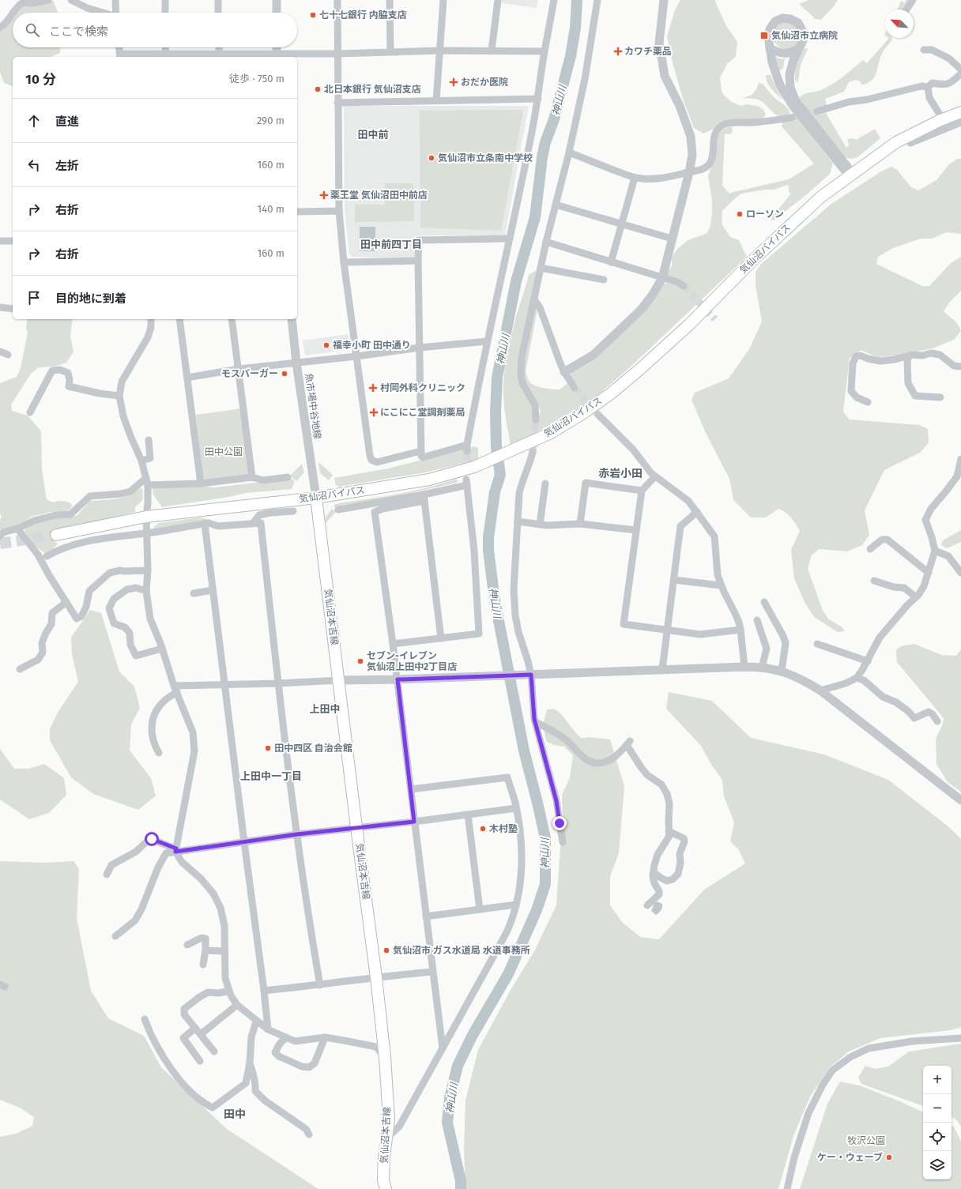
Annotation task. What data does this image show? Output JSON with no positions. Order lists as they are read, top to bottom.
{
  "streets": {
    "main road": ["気仙沼バイパス", "気仙沼本吉線"],
    "street": ["魚市場中谷地線"]
  },
  "crossings": [
    ["気仙沼バイパス", "魚市場中谷地線"],
    ["気仙沼バイパス", "気仙沼本吉線"],
    ["魚市場中谷地線", "気仙沼本吉線"]
  ],
  "districts": [
    "田中前",
    "田中前四丁目",
    "赤岩小田",
    "上田中",
    "上田中一丁目",
    "田中"
  ],
  "water": ["神山川"],
  "parks": ["田中公園", "牧沢公園"],
  "places": {
    "other": [
      "七十七銀行 内脇支店",
      "北日本銀行 気仙沼支店",
      "気仙沼市立条南中学校",
      "ローソン",
      "福幸小町 田中通り",
      "モスバーガー",
      "セブン-イレブン 気仙沼上田中2丁目店",
      "田中四区 自治会館",
      "木村塾",
      "気仙沼市 ガス水道局 水道事務所",
      "ケー・ウェーブ"
    ],
    "transit": ["気仙沼市立病院"],
    "health": [
      "カワチ薬品",
      "おだか医院",
      "薬王堂 気仙沼田中前店",
      "村岡外科クリニック",
      "にこにこ堂調剤薬局"
    ]
  },
  "north": "top left",
  "page": {
    "search": "ここで検索",
    "heading": ["10 分", "徒歩 · 750 m"],
    "list": [
      ["直進", "290 m"],
      ["左折", "160 m"],
      ["右折", "140 m"],
      ["右折", "160 m"],
      "目的地に到着"
    ],
    "map_buttons": ["+", "−"]
  }
}
